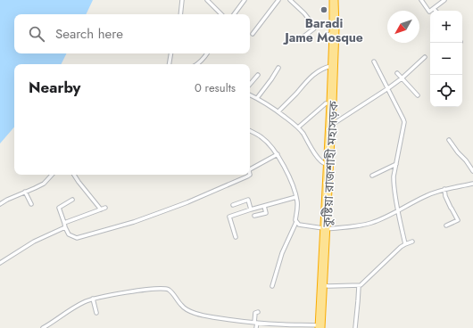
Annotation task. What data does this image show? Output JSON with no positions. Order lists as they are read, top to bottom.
{
  "streets": {
    "highway": ["কুষ্টিয়া রাজশাহী মহাসড়ক"]
  },
  "places": ["Baradi Jame Mosque"],
  "north": "bottom left",
  "page": {
    "map_buttons": ["+", "−"],
    "search": "Search here",
    "heading": ["Nearby", "0 results"]
  }
}
